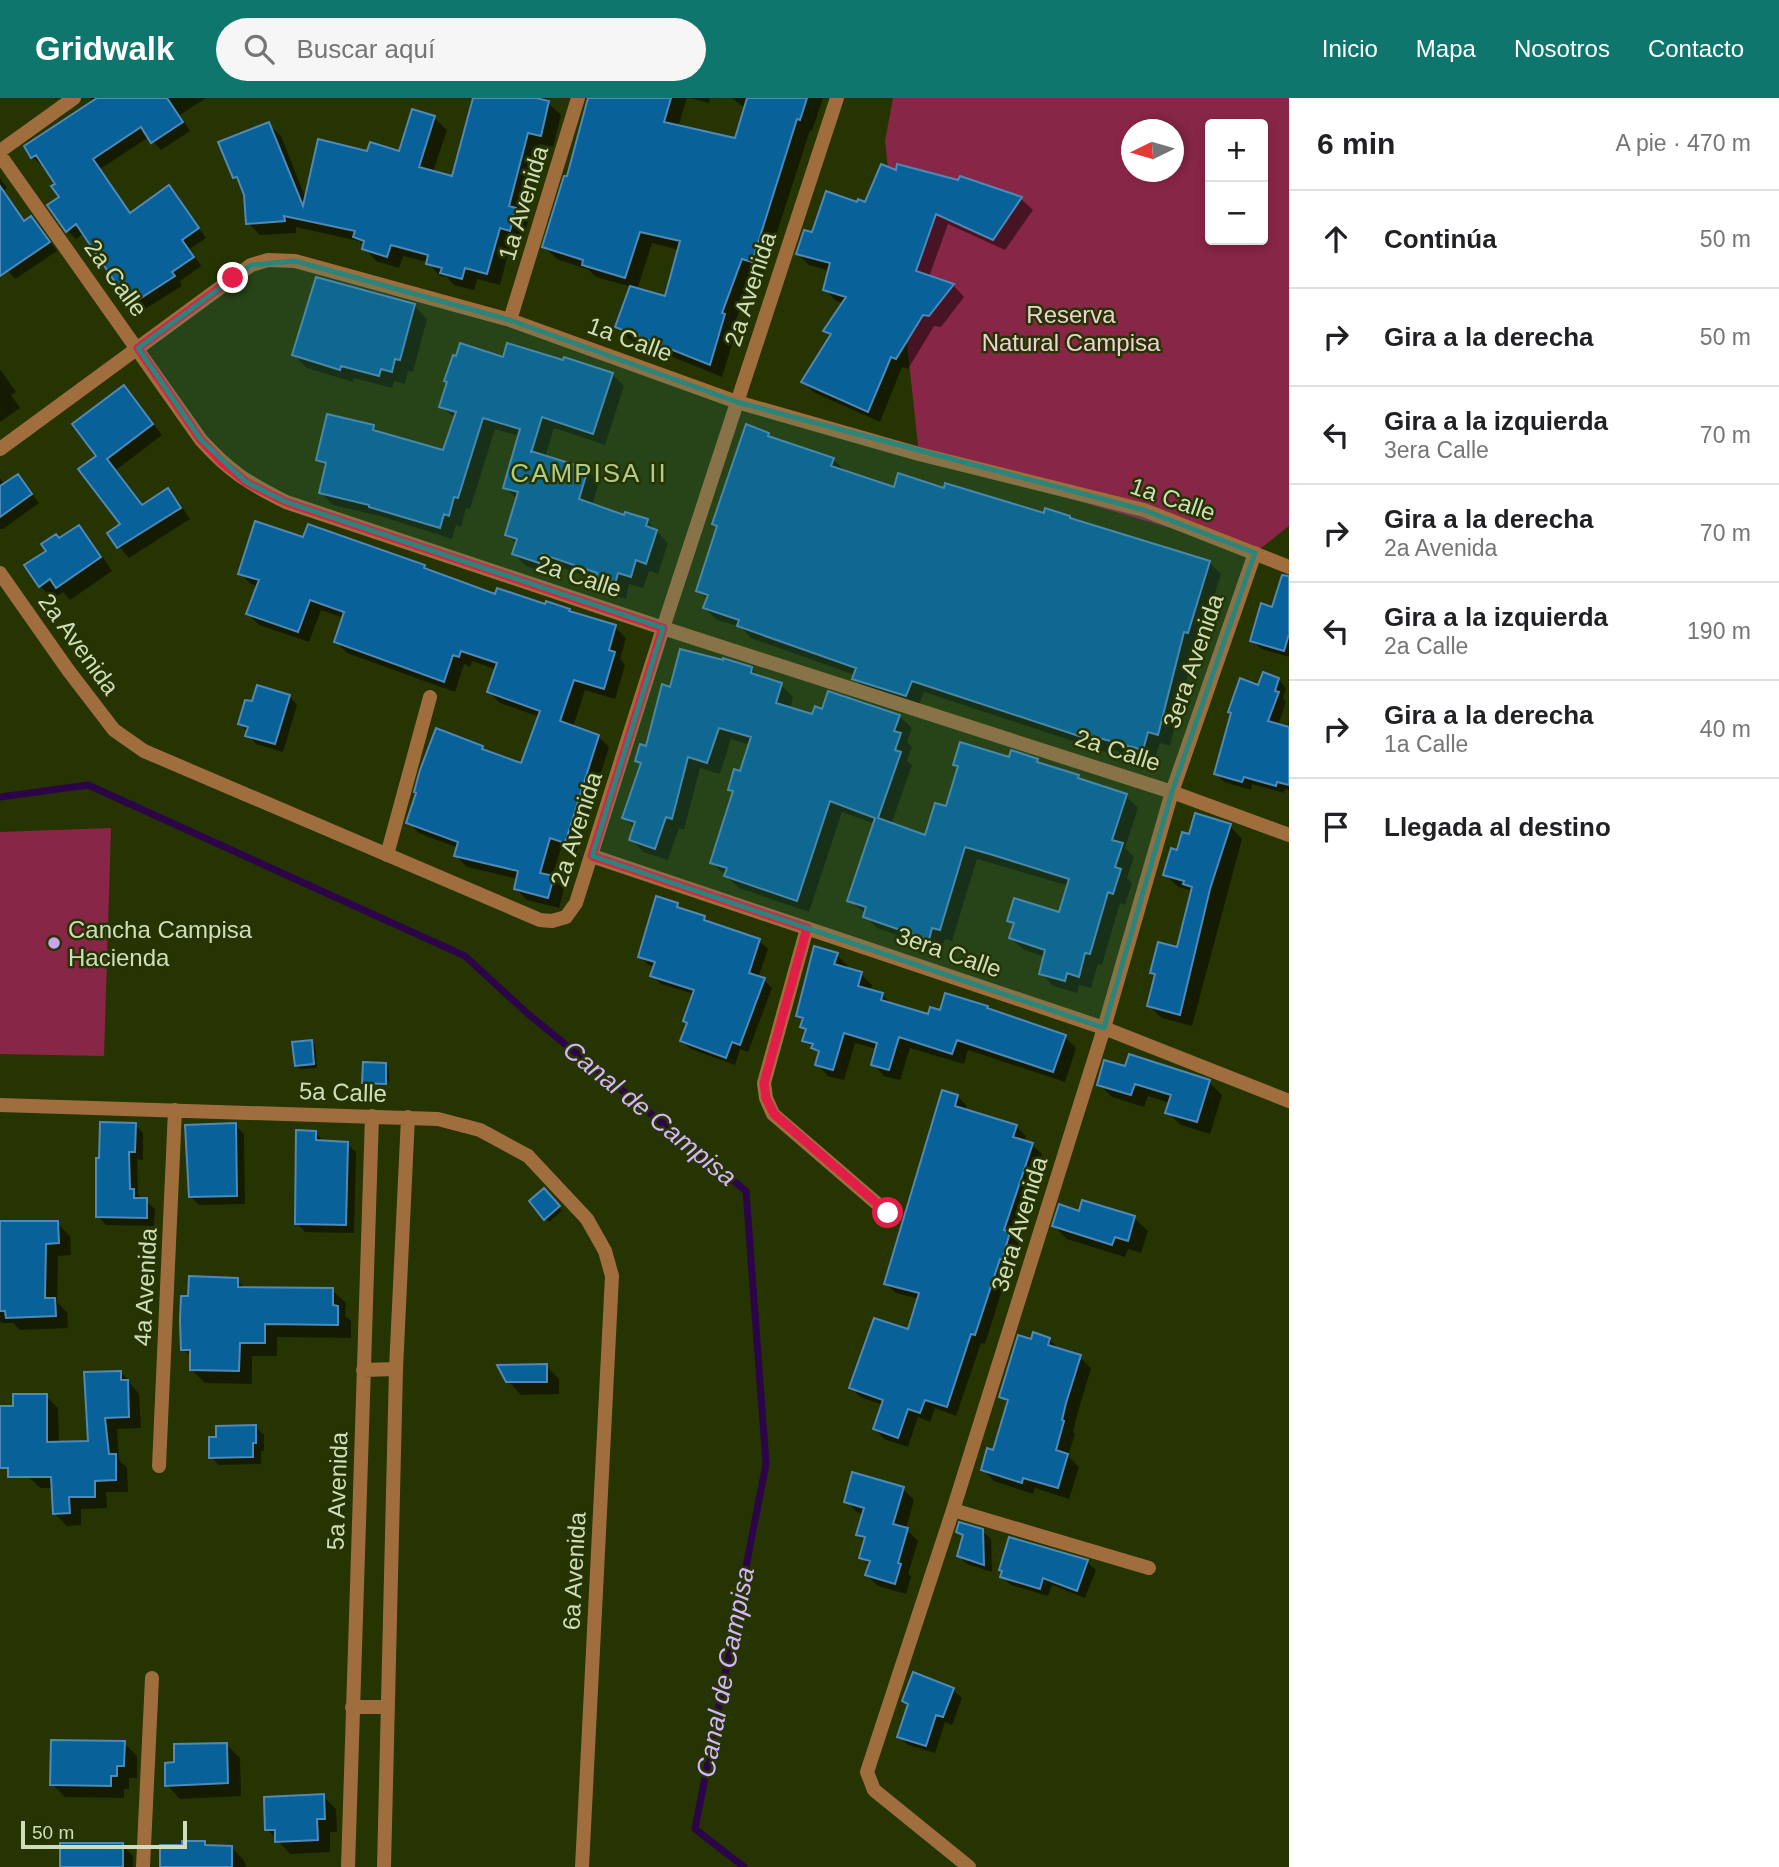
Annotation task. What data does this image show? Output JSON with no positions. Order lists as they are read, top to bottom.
{
  "streets": {
    "street": [
      "1a Avenida",
      "2a Calle",
      "2a Avenida",
      "1a Calle",
      "3era Avenida",
      "3era Calle",
      "5a Calle",
      "4a Avenida",
      "5a Avenida",
      "6a Avenida"
    ]
  },
  "crossings": [
    ["1a Avenida", "1a Calle"],
    ["2a Calle", "2a Avenida"],
    ["2a Calle", "1a Calle"],
    ["2a Calle", "3era Avenida"],
    ["2a Avenida", "1a Calle"],
    ["2a Avenida", "3era Calle"],
    ["1a Calle", "3era Avenida"],
    ["3era Avenida", "3era Calle"],
    ["5a Calle", "4a Avenida"],
    ["5a Calle", "5a Avenida"],
    ["5a Calle", "6a Avenida"]
  ],
  "districts": ["CAMPISA II"],
  "water": ["Canal de Campisa"],
  "parks": ["Reserva Natural Campisa"],
  "places": ["Cancha Campisa Hacienda"],
  "scale_bar": "50 m",
  "north": "left",
  "page": {
    "header": "Gridwalk",
    "search": "Buscar aquí",
    "nav": [
      "Inicio",
      "Mapa",
      "Nosotros",
      "Contacto"
    ],
    "heading": ["6 min", "A pie · 470 m"],
    "map_buttons": ["+", "−"],
    "list": [
      ["Continúa", "50 m"],
      ["Gira a la derecha", "50 m"],
      ["Gira a la izquierda", "3era Calle", "70 m"],
      ["Gira a la derecha", "2a Avenida", "70 m"],
      ["Gira a la izquierda", "2a Calle", "190 m"],
      ["Gira a la derecha", "1a Calle", "40 m"],
      "Llegada al destino"
    ],
    "scale": "50 m"
  }
}
